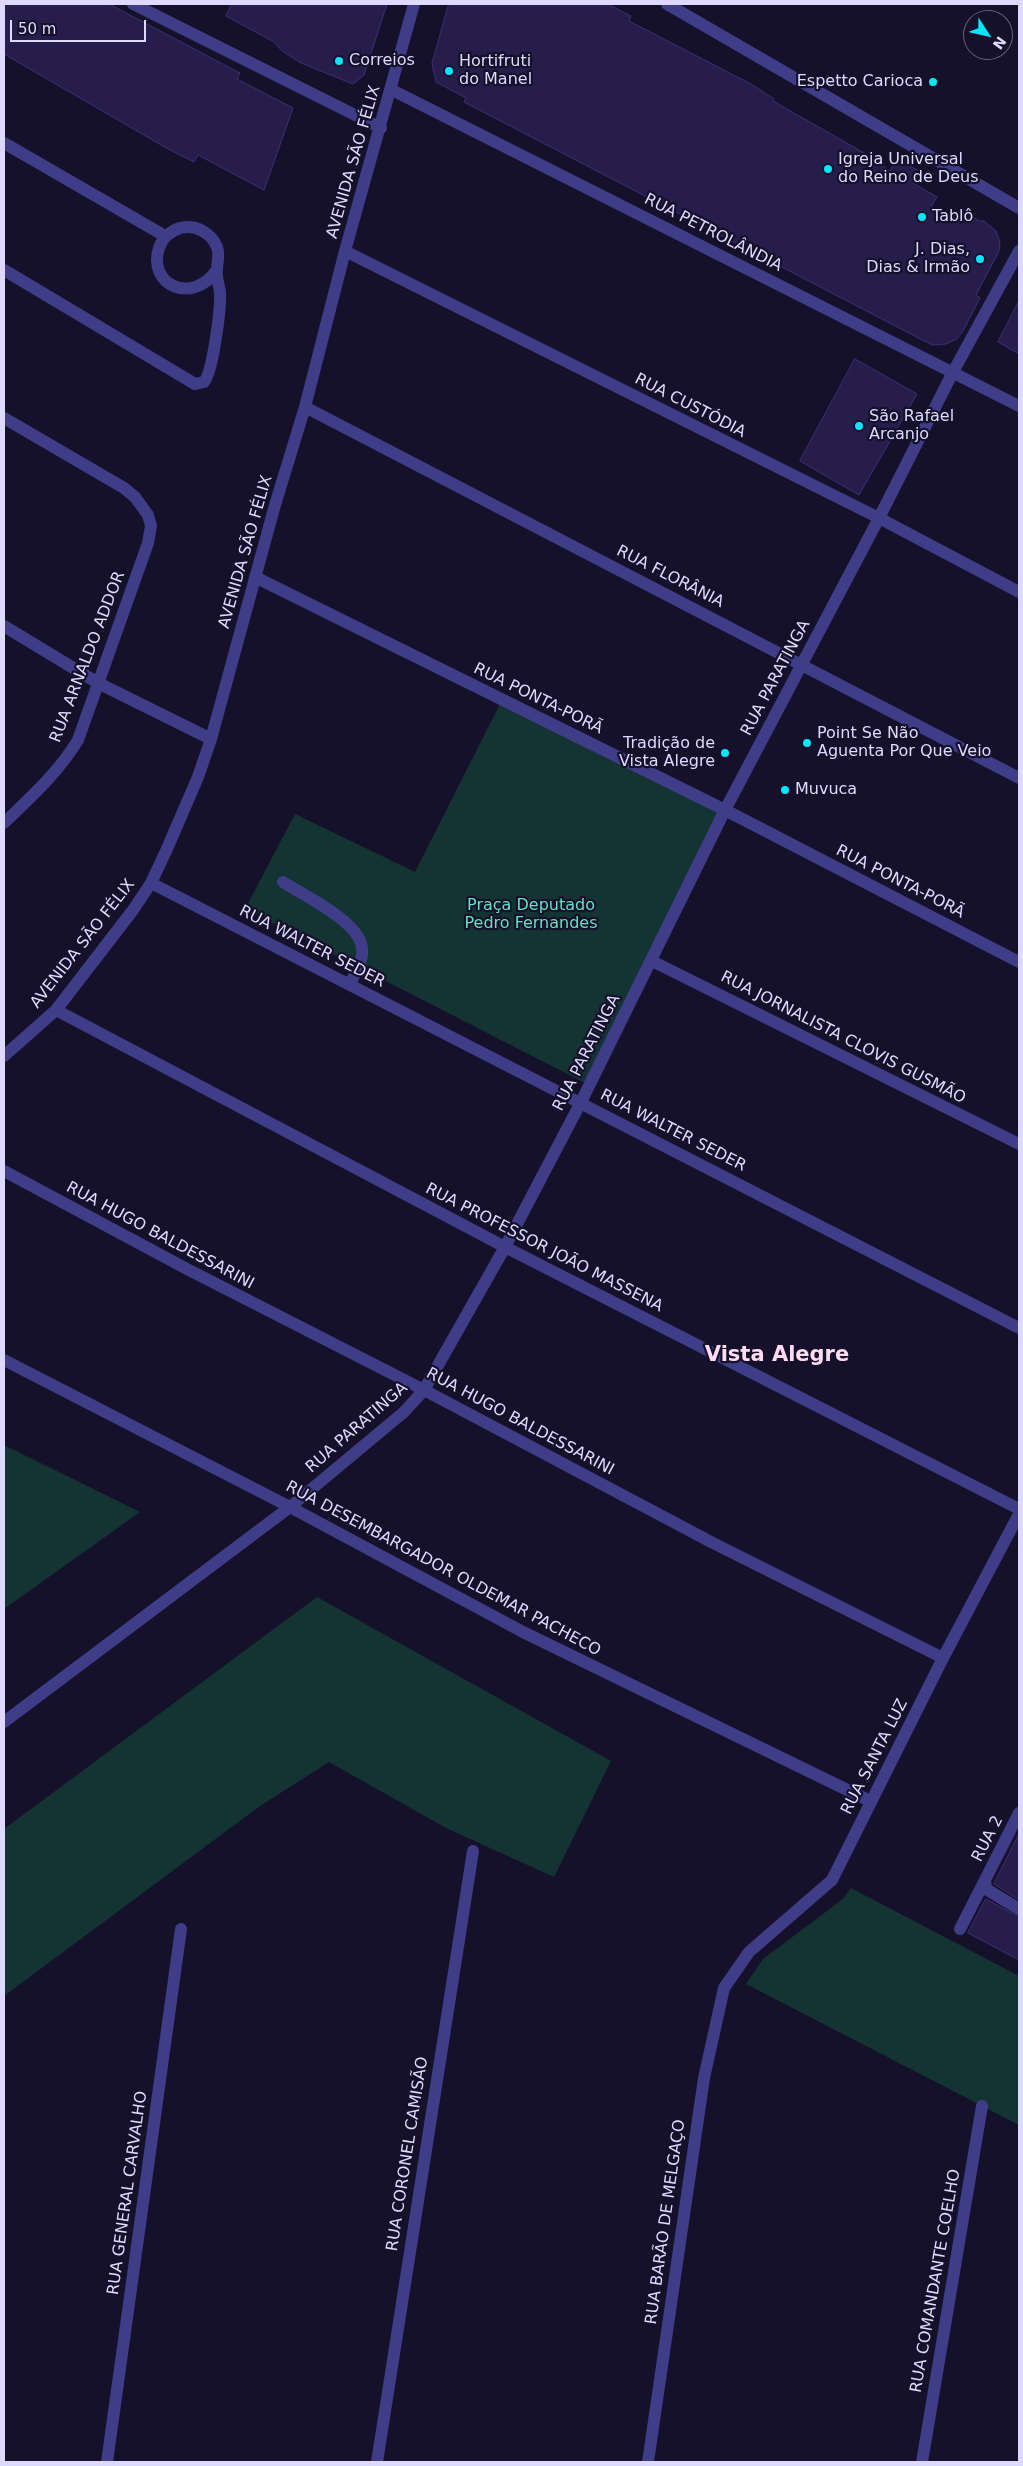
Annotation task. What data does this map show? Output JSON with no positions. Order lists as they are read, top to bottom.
{
  "streets": {
    "street": [
      "AVENIDA SÃO FÉLIX",
      "RUA PETROLÂNDIA",
      "RUA CUSTÓDIA",
      "RUA FLORÂNIA",
      "RUA ARNALDO ADDOR",
      "RUA PARATINGA",
      "RUA PONTA-PORÃ",
      "RUA WALTER SEDER",
      "RUA JORNALISTA CLOVIS GUSMÃO",
      "RUA HUGO BALDESSARINI",
      "RUA PROFESSOR JOÃO MASSENA",
      "RUA DESEMBARGADOR OLDEMAR PACHECO",
      "RUA SANTA LUZ",
      "RUA 2",
      "RUA CORONEL CAMISÃO",
      "RUA GENERAL CARVALHO",
      "RUA BARÃO DE MELGAÇO",
      "RUA COMANDANTE COELHO"
    ]
  },
  "crossings": [
    ["AVENIDA SÃO FÉLIX", "RUA PETROLÂNDIA"],
    ["AVENIDA SÃO FÉLIX", "RUA CUSTÓDIA"],
    ["AVENIDA SÃO FÉLIX", "RUA FLORÂNIA"],
    ["AVENIDA SÃO FÉLIX", "RUA PONTA-PORÃ"],
    ["AVENIDA SÃO FÉLIX", "RUA WALTER SEDER"],
    ["AVENIDA SÃO FÉLIX", "RUA PROFESSOR JOÃO MASSENA"],
    ["RUA PETROLÂNDIA", "RUA PARATINGA"],
    ["RUA CUSTÓDIA", "RUA PARATINGA"],
    ["RUA FLORÂNIA", "RUA PARATINGA"],
    ["RUA PARATINGA", "RUA PONTA-PORÃ"],
    ["RUA PARATINGA", "RUA WALTER SEDER"],
    ["RUA PARATINGA", "RUA JORNALISTA CLOVIS GUSMÃO"],
    ["RUA PARATINGA", "RUA HUGO BALDESSARINI"],
    ["RUA PARATINGA", "RUA PROFESSOR JOÃO MASSENA"],
    ["RUA PARATINGA", "RUA DESEMBARGADOR OLDEMAR PACHECO"],
    ["RUA HUGO BALDESSARINI", "RUA SANTA LUZ"],
    ["RUA DESEMBARGADOR OLDEMAR PACHECO", "RUA SANTA LUZ"],
    ["RUA SANTA LUZ", "RUA BARÃO DE MELGAÇO"]
  ],
  "districts": ["Vista Alegre"],
  "parks": ["Praça Deputado Pedro Fernandes"],
  "places": [
    "Correios",
    "Hortifruti do Manel",
    "Espetto Carioca",
    "Igreja Universal do Reino de Deus",
    "Tablô",
    "J. Dias, Dias & Irmão",
    "São Rafael Arcanjo",
    "Point Se Não Aguenta Por Que Veio",
    "Tradição de Vista Alegre",
    "Muvuca"
  ],
  "scale_bar": "50 m",
  "north": "bottom right"
}
